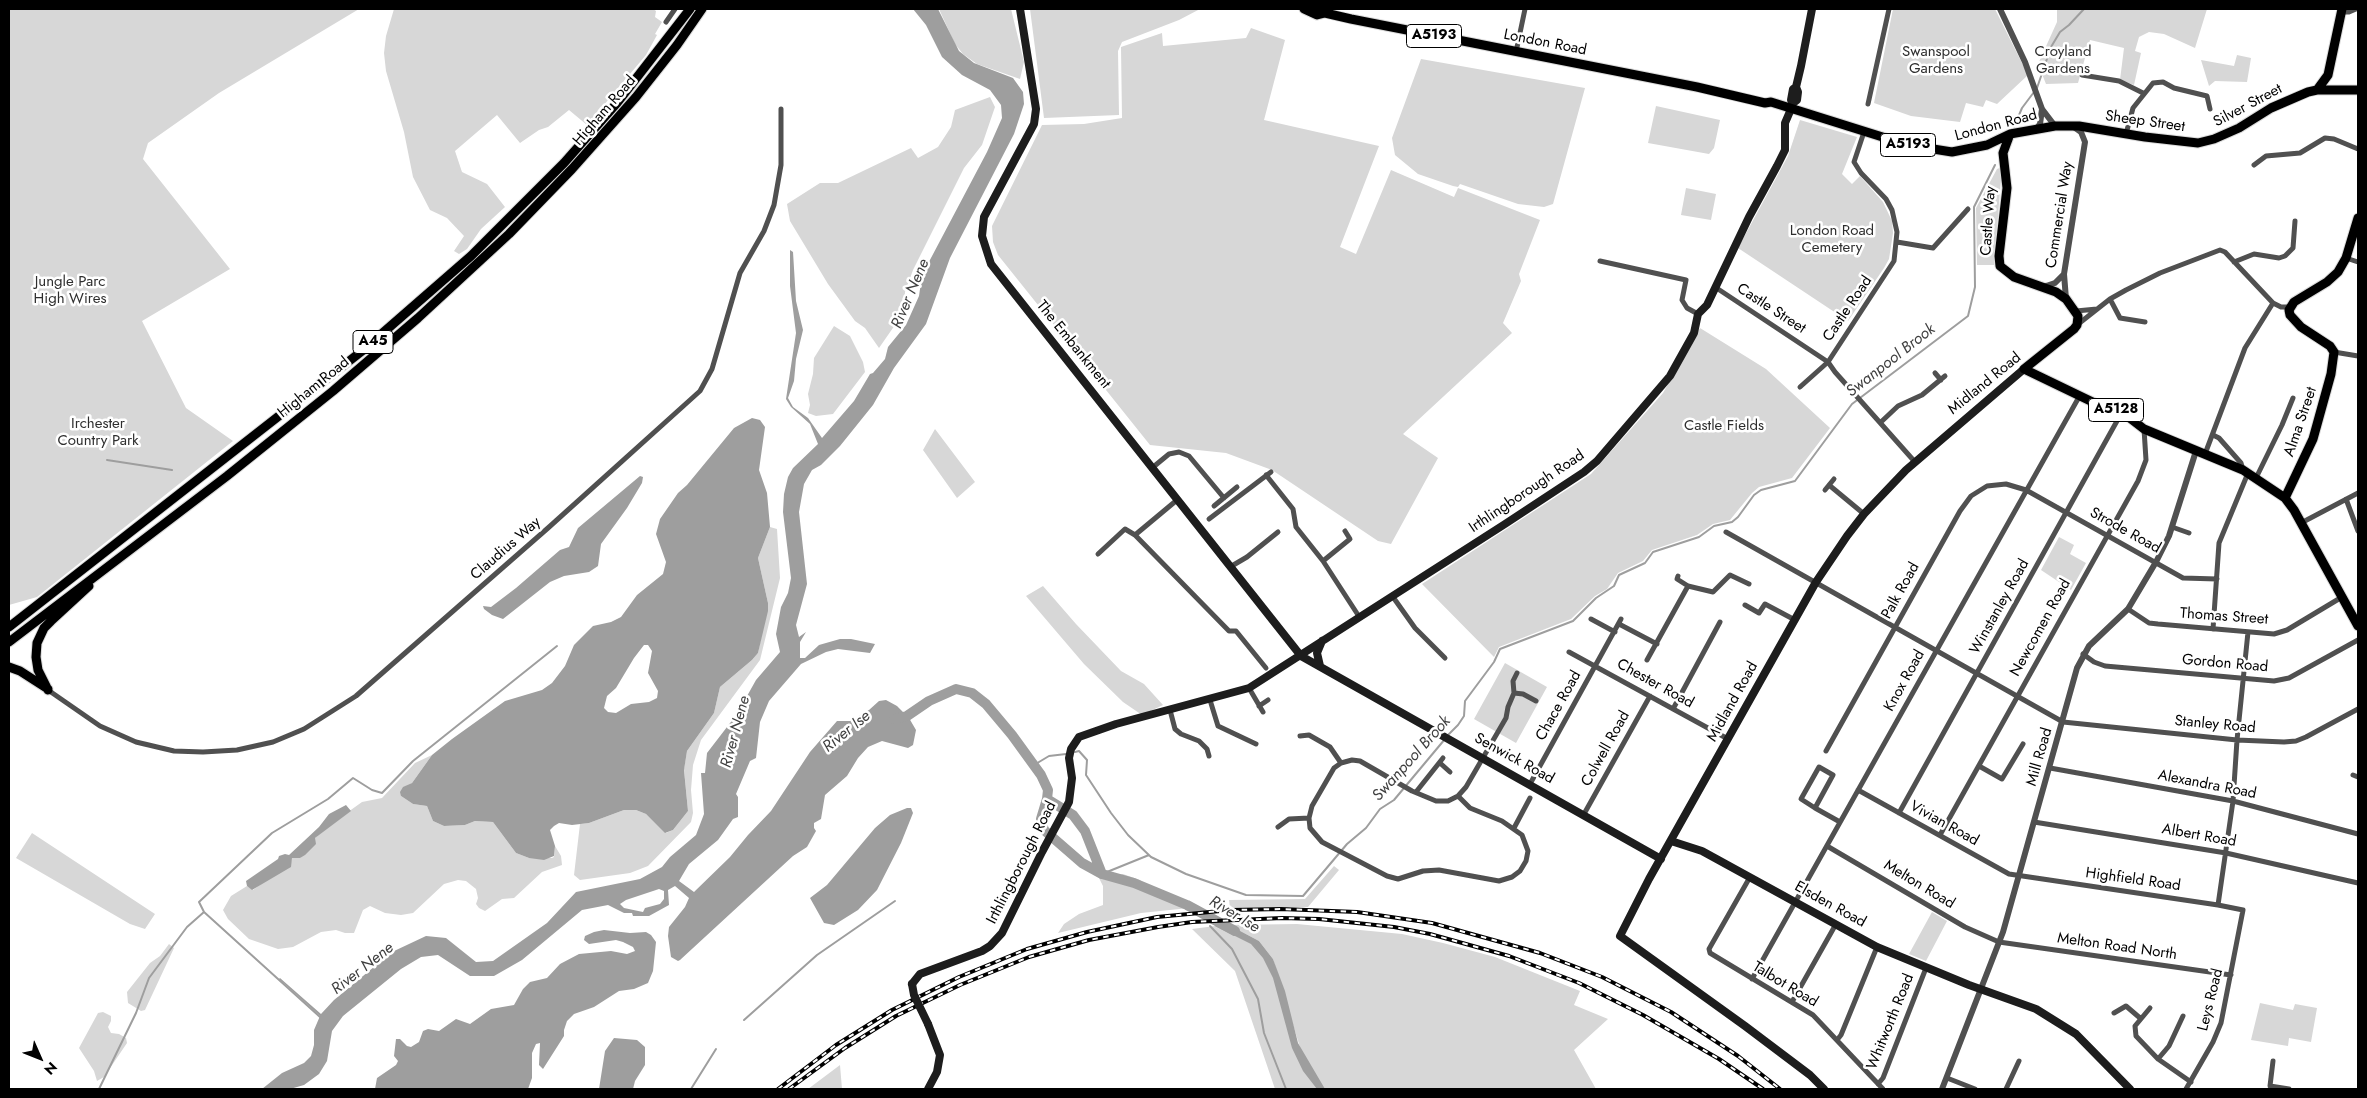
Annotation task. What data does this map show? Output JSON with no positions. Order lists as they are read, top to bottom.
{
  "streets": {
    "main road": [
      "A5193",
      "London Road",
      "Silver Street",
      "Higham Road",
      "Sheep Street",
      "Castle Way",
      "A45",
      "The Embankment",
      "Midland Road",
      "A5128",
      "Alma Street",
      "Irthlingborough Road",
      "Senwick Road",
      "Elsden Road"
    ],
    "street": [
      "Commercial Way",
      "Castle Street",
      "Castle Road",
      "Strode Road",
      "Claudius Way",
      "Palk Road",
      "Winstanley Road",
      "Thomas Street",
      "Newcomen Road",
      "Gordon Road",
      "Knox Road",
      "Chester Road",
      "Chace Road",
      "Stanley Road",
      "Colwell Road",
      "Mill Road",
      "Alexandra Road",
      "Vivian Road",
      "Albert Road",
      "Highfield Road",
      "Melton Road",
      "Melton Road North",
      "Talbot Road",
      "Leys Road",
      "Whitworth Road"
    ]
  },
  "crossings": [
    ["London Road", "Sheep Street"],
    ["London Road", "Commercial Way"],
    ["London Road", "Castle Way"],
    ["London Road", "Castle Road"],
    ["London Road", "Irthlingborough Road"],
    ["Silver Street", "Sheep Street"],
    ["Sheep Street", "Commercial Way"],
    ["Commercial Way", "Castle Way"],
    ["Castle Street", "Castle Road"],
    ["Castle Street", "Midland Road"],
    ["Castle Street", "Irthlingborough Road"],
    ["The Embankment", "Irthlingborough Road"],
    ["The Embankment", "Senwick Road"],
    ["Midland Road", "A5128"],
    ["Midland Road", "Chester Road"],
    ["Midland Road", "Senwick Road"],
    ["Midland Road", "Elsden Road"],
    ["A5128", "Alma Street"],
    ["A5128", "Winstanley Road"],
    ["A5128", "Thomas Street"],
    ["A5128", "Newcomen Road"],
    ["A5128", "Knox Road"],
    ["A5128", "Mill Road"],
    ["Irthlingborough Road", "Senwick Road"],
    ["Strode Road", "Palk Road"],
    ["Strode Road", "Winstanley Road"],
    ["Strode Road", "Newcomen Road"],
    ["Strode Road", "Knox Road"],
    ["Strode Road", "Mill Road"],
    ["Palk Road", "Knox Road"],
    ["Winstanley Road", "Vivian Road"],
    ["Thomas Street", "Mill Road"],
    ["Newcomen Road", "Vivian Road"],
    ["Gordon Road", "Mill Road"],
    ["Knox Road", "Vivian Road"],
    ["Knox Road", "Melton Road"],
    ["Knox Road", "Elsden Road"],
    ["Knox Road", "Talbot Road"],
    ["Chester Road", "Chace Road"],
    ["Chester Road", "Colwell Road"],
    ["Chace Road", "Senwick Road"],
    ["Stanley Road", "Mill Road"],
    ["Colwell Road", "Senwick Road"],
    ["Mill Road", "Alexandra Road"],
    ["Mill Road", "Vivian Road"],
    ["Mill Road", "Albert Road"],
    ["Mill Road", "Highfield Road"],
    ["Mill Road", "Melton Road"],
    ["Mill Road", "Elsden Road"],
    ["Mill Road", "Melton Road North"],
    ["Vivian Road", "Highfield Road"],
    ["Highfield Road", "Leys Road"],
    ["Melton Road", "Melton Road North"],
    ["Elsden Road", "Talbot Road"],
    ["Elsden Road", "Whitworth Road"],
    ["Melton Road North", "Leys Road"],
    ["Talbot Road", "Whitworth Road"]
  ],
  "water": ["River Nene", "Swanpool Brook", "River Ise"],
  "parks": [
    "Swanspool Gardens",
    "Croyland Gardens",
    "London Road Cemetery",
    "Jungle Parc High Wires",
    "Irchester Country Park",
    "Castle Fields"
  ],
  "north": "bottom right"
}
